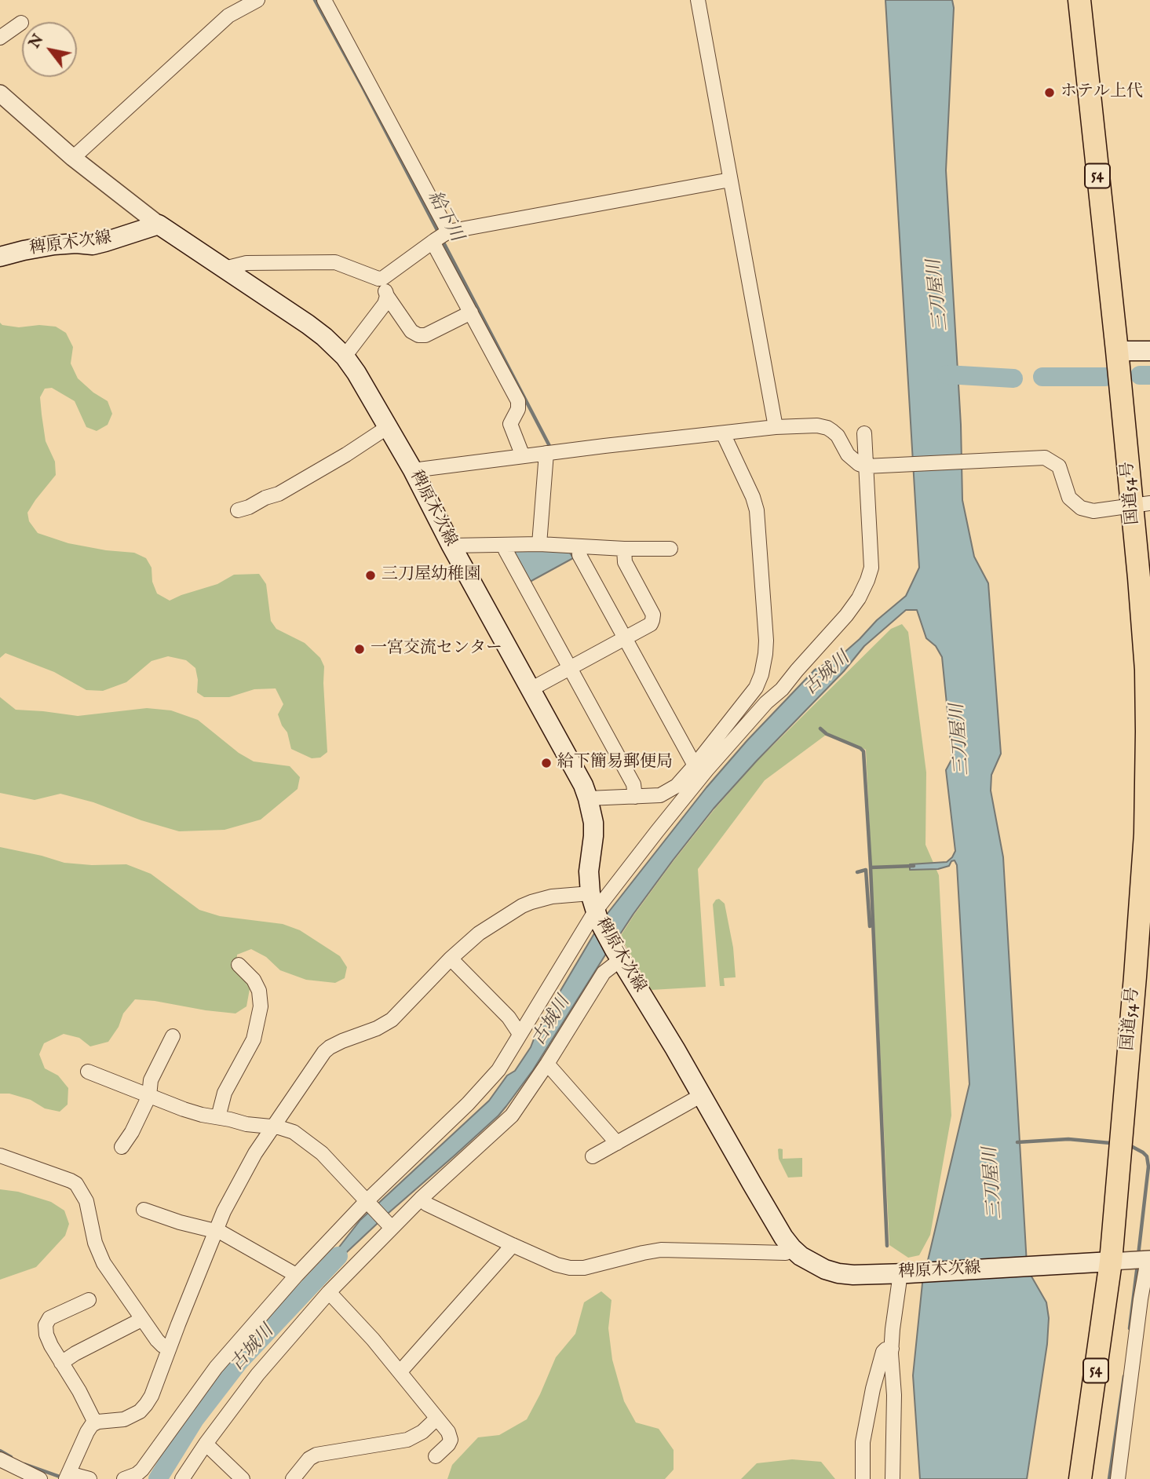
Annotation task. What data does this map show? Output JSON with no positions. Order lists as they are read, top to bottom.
{
  "streets": {
    "highway": ["54", "国道54号"],
    "main road": ["稗原木次線"]
  },
  "crossings": [
    ["稗原木次線", "国道54号"]
  ],
  "water": ["給下川", "三刀屋川", "古城川"],
  "places": [
    "ホテル上代",
    "三刀屋幼稚園",
    "一宮交流センター",
    "給下簡易郵便局"
  ],
  "north": "top left"
}
